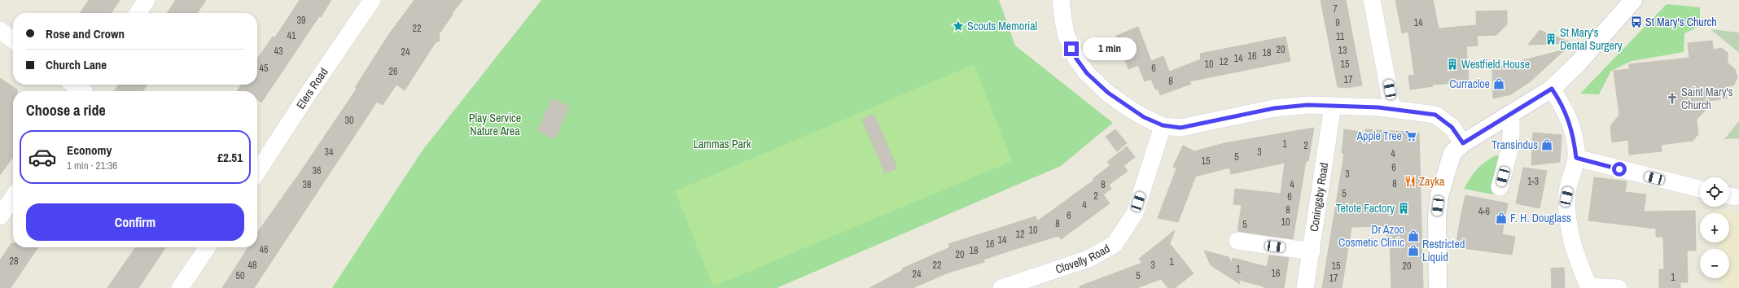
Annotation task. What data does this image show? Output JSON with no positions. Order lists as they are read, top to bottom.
{
  "streets": {
    "street": ["Elers Road", "Coningsby Road", "Clovelly Road"]
  },
  "parks": ["Play Service Nature Area", "Lammas Park"],
  "places": {
    "bus stop": ["St Mary's Church"],
    "place": ["Scouts Memorial"],
    "building": ["St Mary's Dental Surgery", "Westfield House", "Tetote Factory"],
    "shop": [
      "Curracloe",
      "Transindus",
      "F. H. Douglass",
      "Dr Azoo Cosmetic Clinic",
      "Restricted Liquid"
    ],
    "church": ["Saint Mary's Church"],
    "supermarket": ["Apple Tree"],
    "restaurant": ["Zayka"]
  },
  "house_numbers": [
    "7",
    "39",
    "9",
    "14",
    "22",
    "41",
    "11",
    "20",
    "13",
    "43",
    "24",
    "18",
    "16",
    "14",
    "12",
    "10",
    "15",
    "45",
    "6",
    "26",
    "17",
    "8",
    "30",
    "1",
    "2",
    "34",
    "3",
    "4",
    "5",
    "15",
    "6",
    "36",
    "3",
    "1-3",
    "8",
    "38",
    "8",
    "4",
    "5",
    "2",
    "6",
    "4",
    "8",
    "4-6",
    "6",
    "10",
    "8",
    "5",
    "10",
    "12",
    "14",
    "16",
    "46",
    "18",
    "20",
    "28",
    "1",
    "48",
    "22",
    "3",
    "15",
    "20",
    "1",
    "16",
    "24",
    "50",
    "5",
    "1",
    "17"
  ],
  "page": {
    "banner": ["Rose and Crown", "Church Lane"],
    "bubble": "1 min",
    "heading": "Choose a ride",
    "list": [
      {
        "name": "Economy",
        "note": "1 min · 21:36",
        "value": "£2.51"
      }
    ],
    "map_buttons": ["+", "−"],
    "buttons": "Confirm"
  }
}
